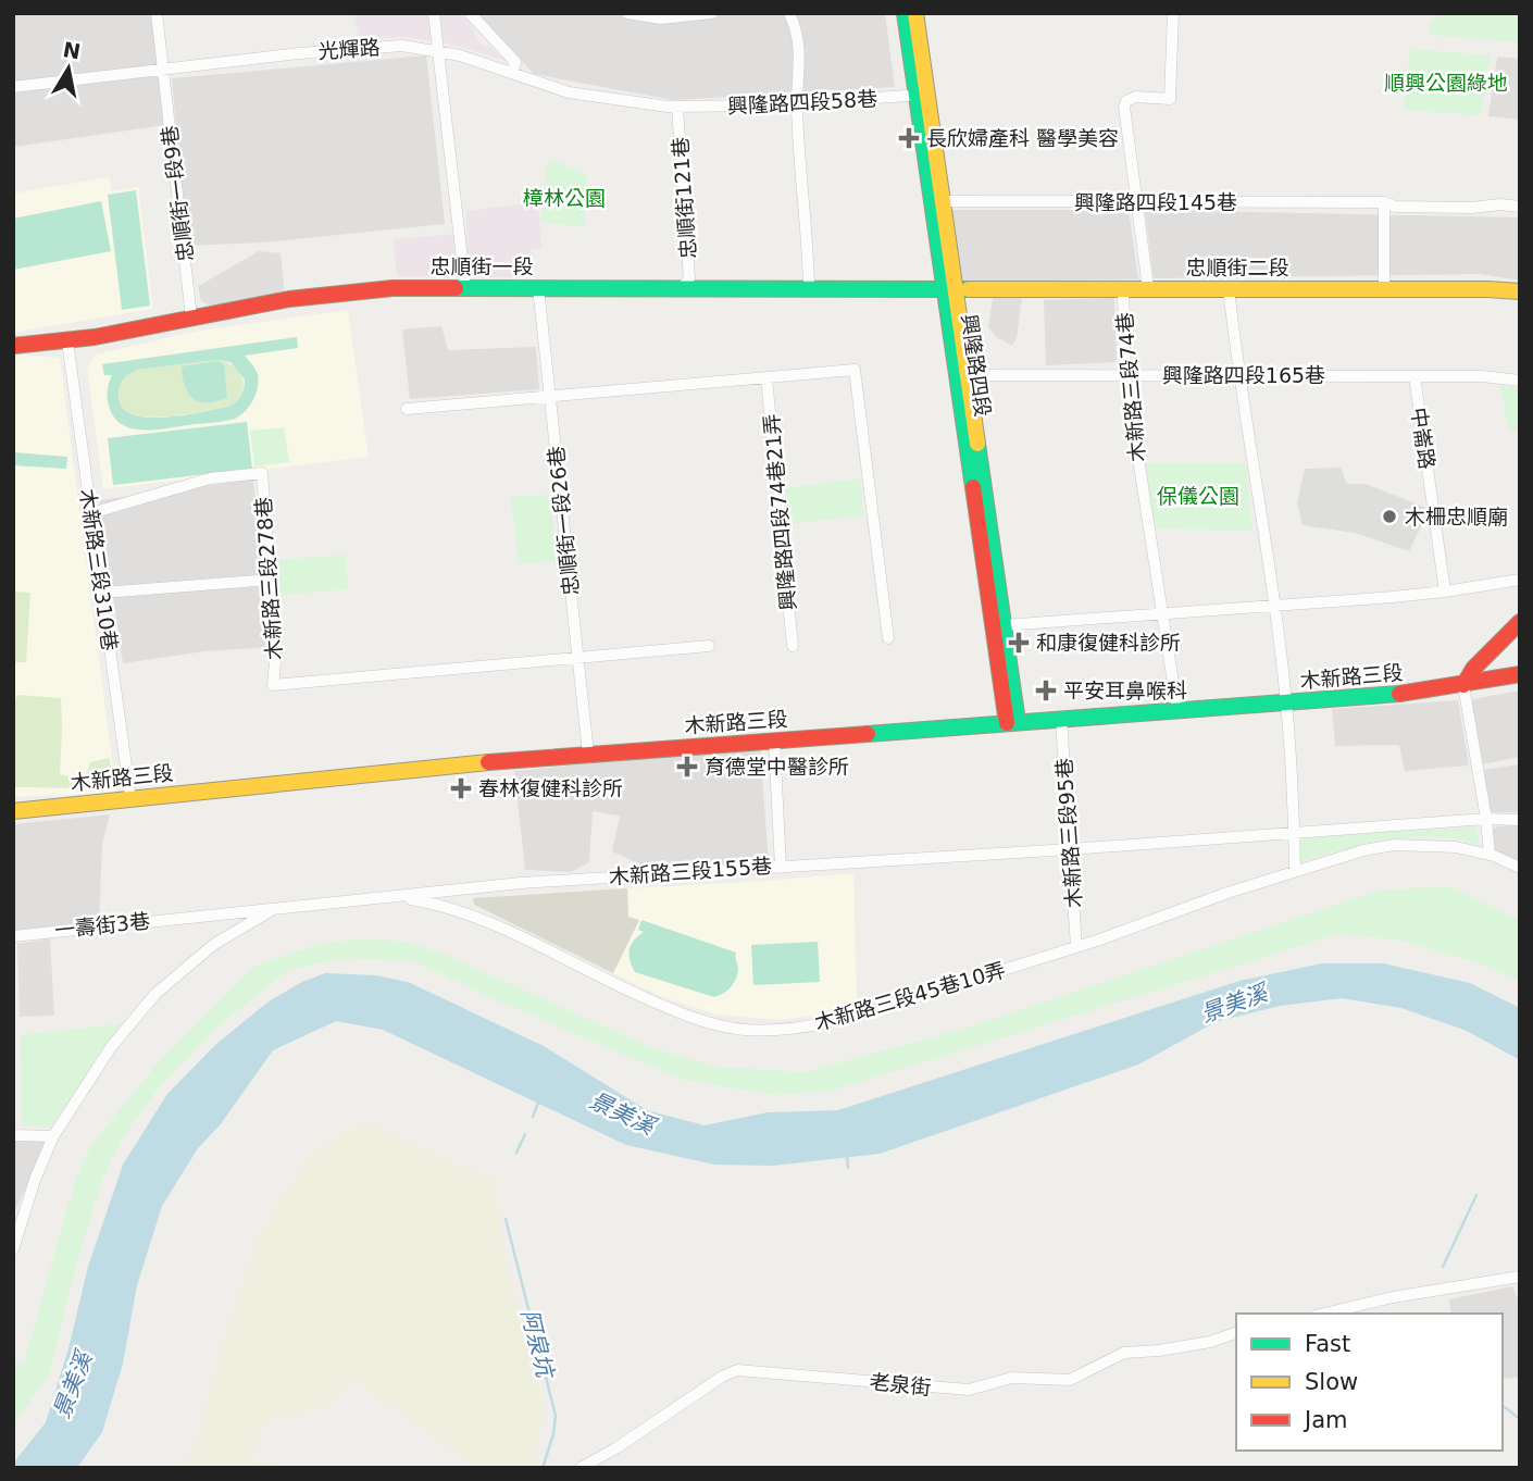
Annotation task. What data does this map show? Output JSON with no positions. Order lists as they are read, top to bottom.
{
  "streets": {
    "main road": [
      "忠順街一段",
      "忠順街二段",
      "興隆路四段",
      "木新路三段"
    ],
    "street": [
      "光輝路",
      "興隆路四段58巷",
      "忠順街一段9巷",
      "忠順街121巷",
      "興隆路四段145巷",
      "興隆路四段165巷",
      "木新路三段74巷",
      "中崙路",
      "興隆路四段74巷21弄",
      "忠順街一段26巷",
      "木新路三段310巷",
      "木新路三段278巷",
      "木新路三段95巷",
      "木新路三段155巷",
      "一壽街3巷",
      "木新路三段45巷10弄",
      "老泉街"
    ]
  },
  "crossings": [
    ["光輝路", "興隆路四段58巷"],
    ["光輝路", "忠順街一段9巷"],
    ["光輝路", "忠順街121巷"],
    ["興隆路四段58巷", "忠順街121巷"],
    ["興隆路四段58巷", "興隆路四段"],
    ["忠順街一段9巷", "忠順街一段"],
    ["忠順街121巷", "忠順街一段"],
    ["興隆路四段145巷", "興隆路四段"],
    ["忠順街一段", "忠順街二段"],
    ["忠順街一段", "興隆路四段"],
    ["忠順街一段", "忠順街一段26巷"],
    ["忠順街一段", "木新路三段310巷"],
    ["忠順街二段", "興隆路四段"],
    ["忠順街二段", "木新路三段74巷"],
    ["興隆路四段", "興隆路四段165巷"],
    ["興隆路四段", "木新路三段"],
    ["興隆路四段165巷", "木新路三段74巷"],
    ["興隆路四段165巷", "中崙路"],
    ["木新路三段74巷", "木新路三段"],
    ["忠順街一段26巷", "木新路三段278巷"],
    ["忠順街一段26巷", "木新路三段"],
    ["木新路三段310巷", "木新路三段278巷"],
    ["木新路三段310巷", "木新路三段"],
    ["木新路三段", "木新路三段95巷"],
    ["木新路三段", "木新路三段155巷"],
    ["木新路三段95巷", "木新路三段45巷10弄"],
    ["木新路三段155巷", "一壽街3巷"],
    ["木新路三段155巷", "木新路三段45巷10弄"],
    ["一壽街3巷", "木新路三段45巷10弄"]
  ],
  "water": ["景美溪", "阿泉坑"],
  "parks": ["順興公園綠地", "樟林公園", "保儀公園"],
  "places": {
    "health": [
      "長欣婦產科 醫學美容",
      "和康復健科診所",
      "平安耳鼻喉科",
      "育德堂中醫診所",
      "春林復健科診所"
    ],
    "other": ["木柵忠順廟"]
  },
  "legend": ["Fast", "Slow", "Jam"],
  "north": "top"
}
